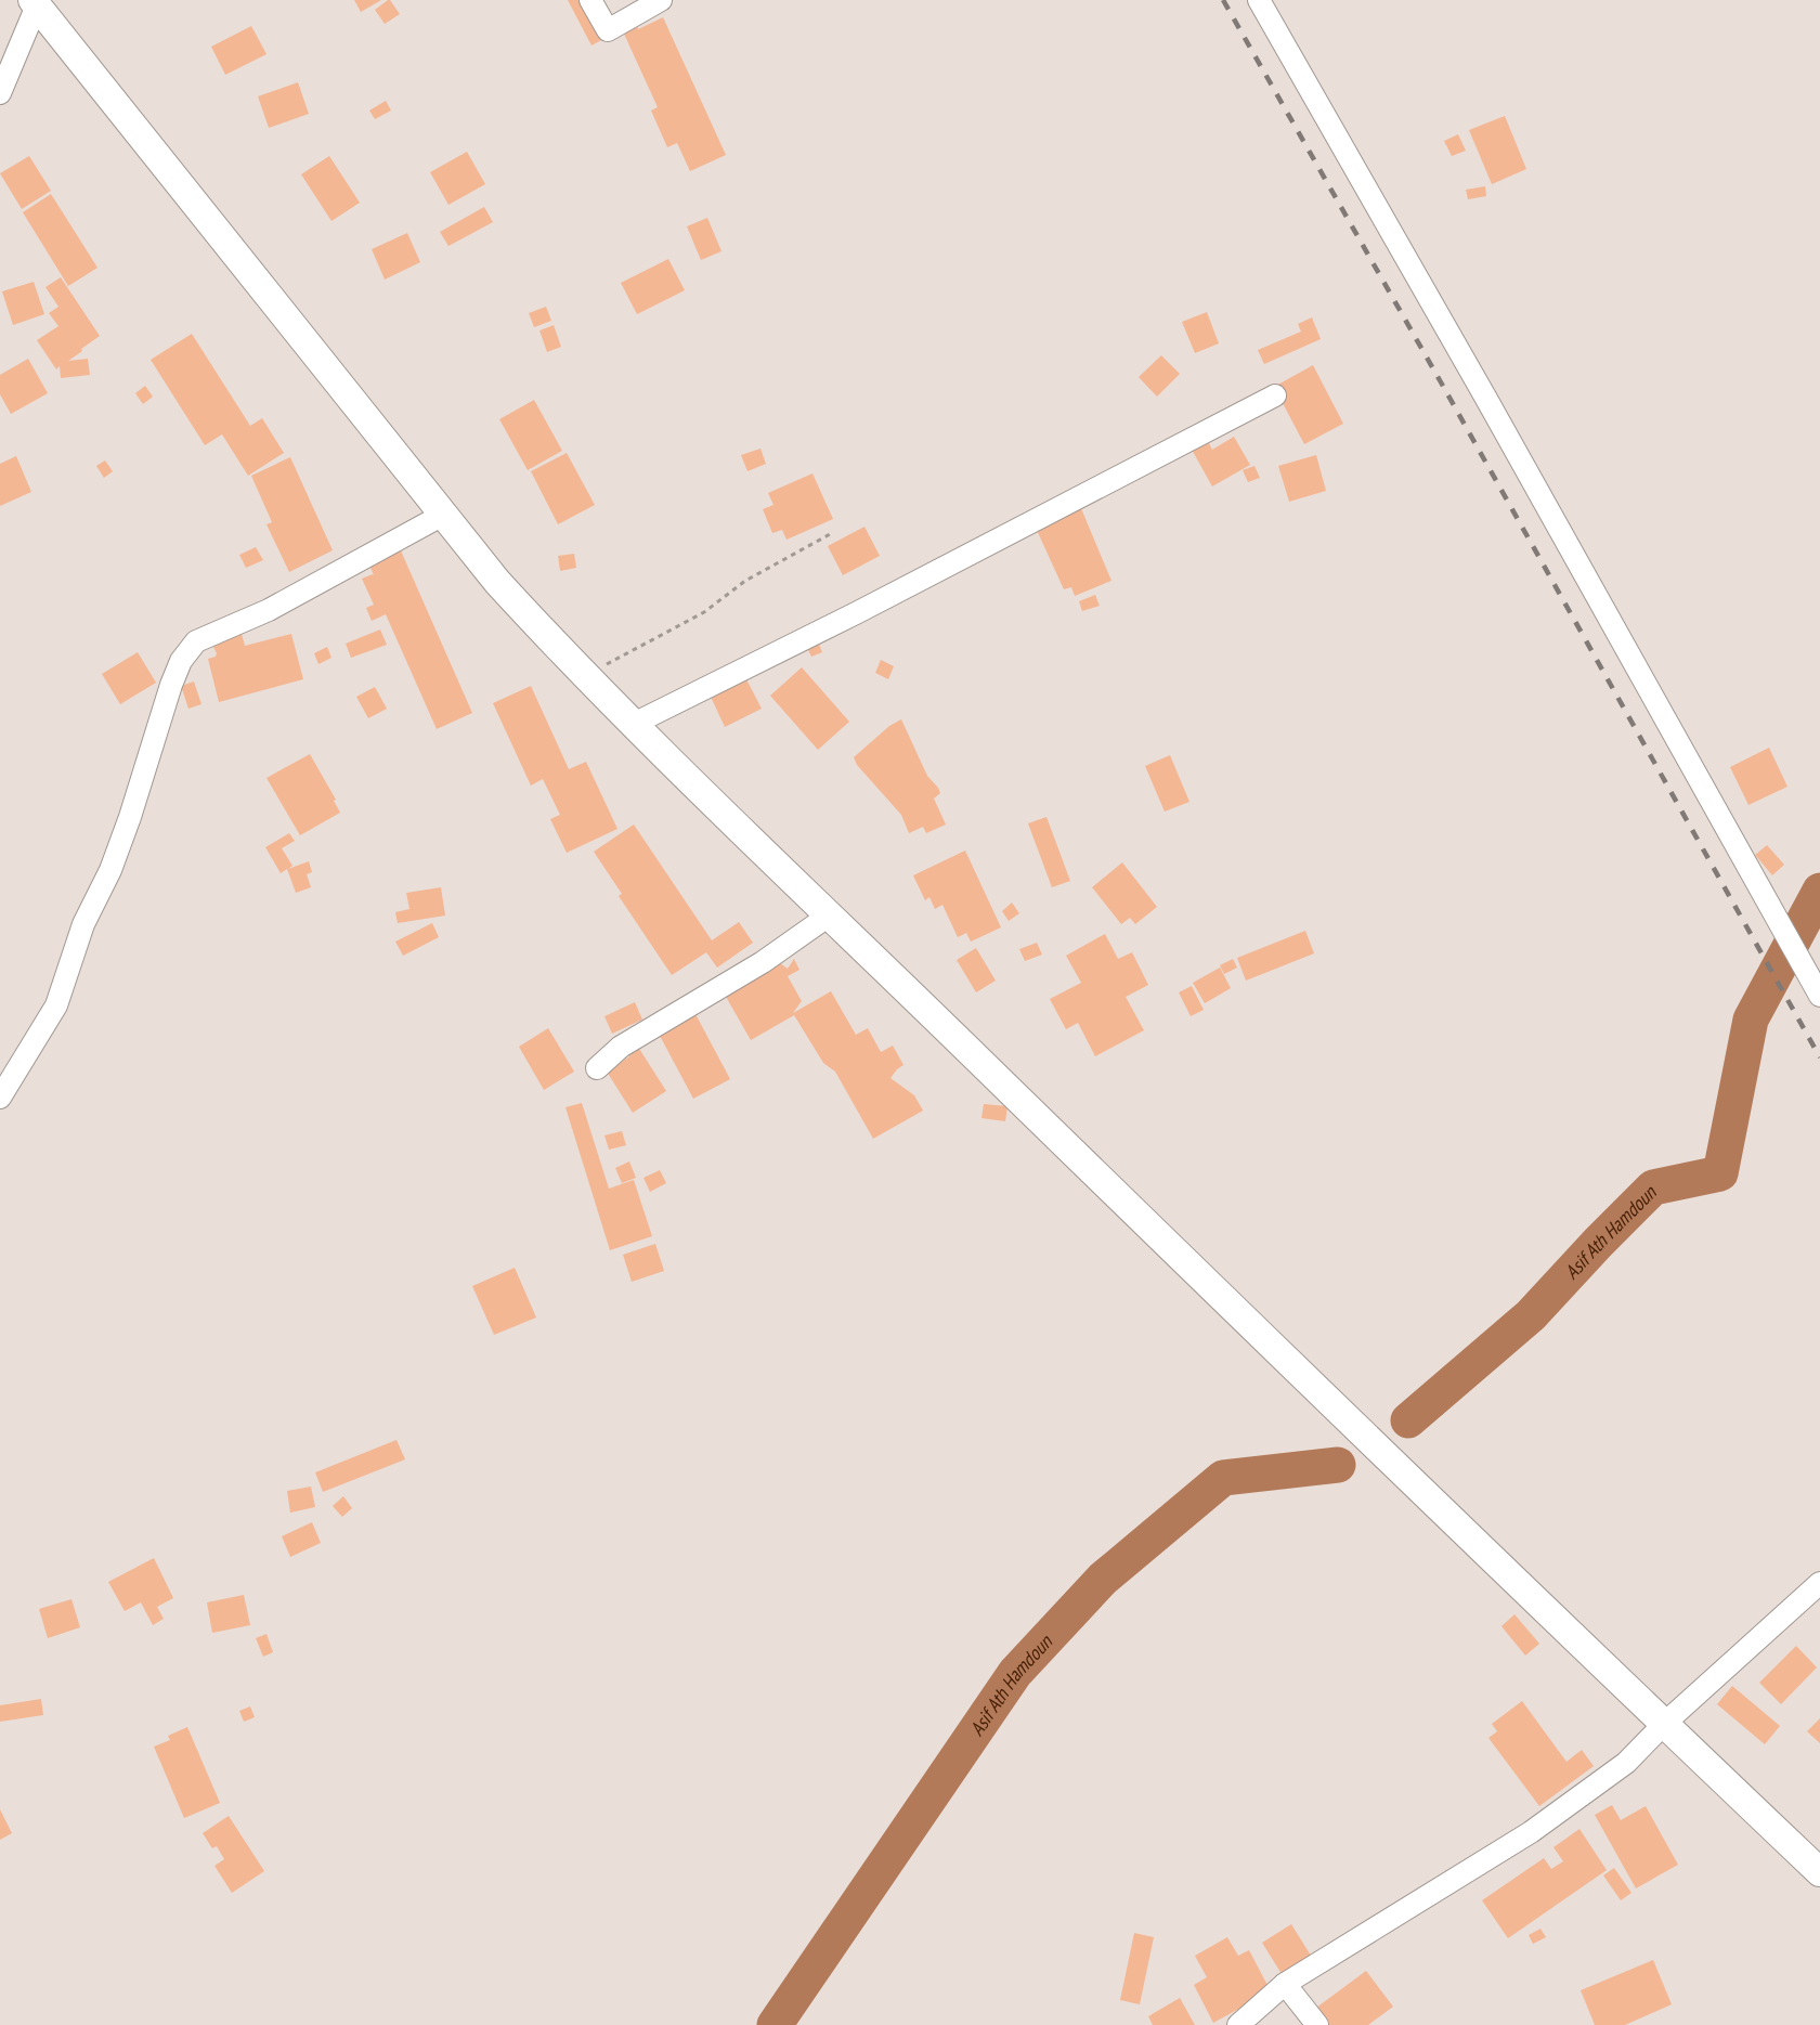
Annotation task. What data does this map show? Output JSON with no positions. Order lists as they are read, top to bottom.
{
  "water": ["Asif Ath Hamdoun"]
}
